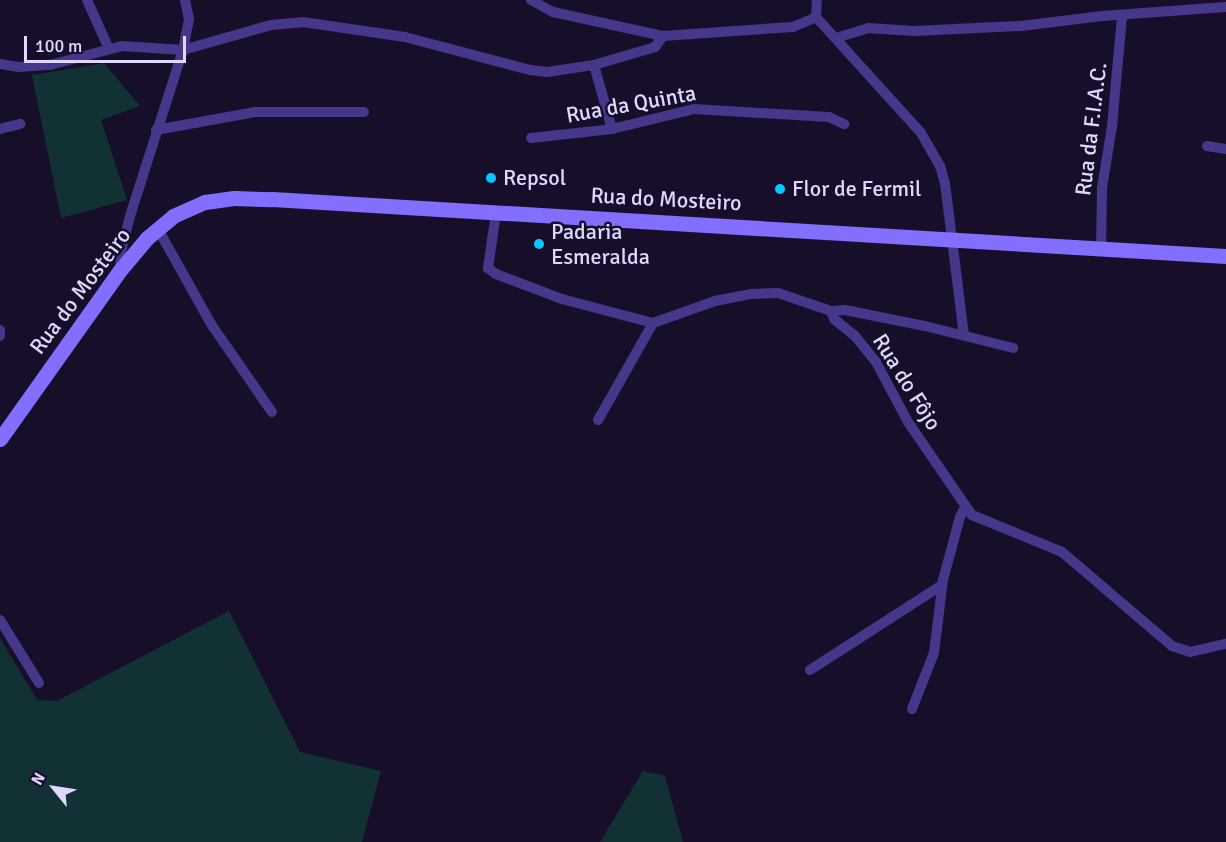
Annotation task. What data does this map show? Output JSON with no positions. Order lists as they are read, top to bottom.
{
  "streets": {
    "main road": ["Rua do Mosteiro"],
    "street": ["Rua da Quinta", "Rua da F.I.A.C.", "Rua do Fôjo"]
  },
  "crossings": [
    ["Rua da F.I.A.C.", "Rua do Mosteiro"]
  ],
  "places": ["Repsol", "Flor de Fermil", "Padaria Esmeralda"],
  "scale_bar": "100 m",
  "north": "top left"
}
